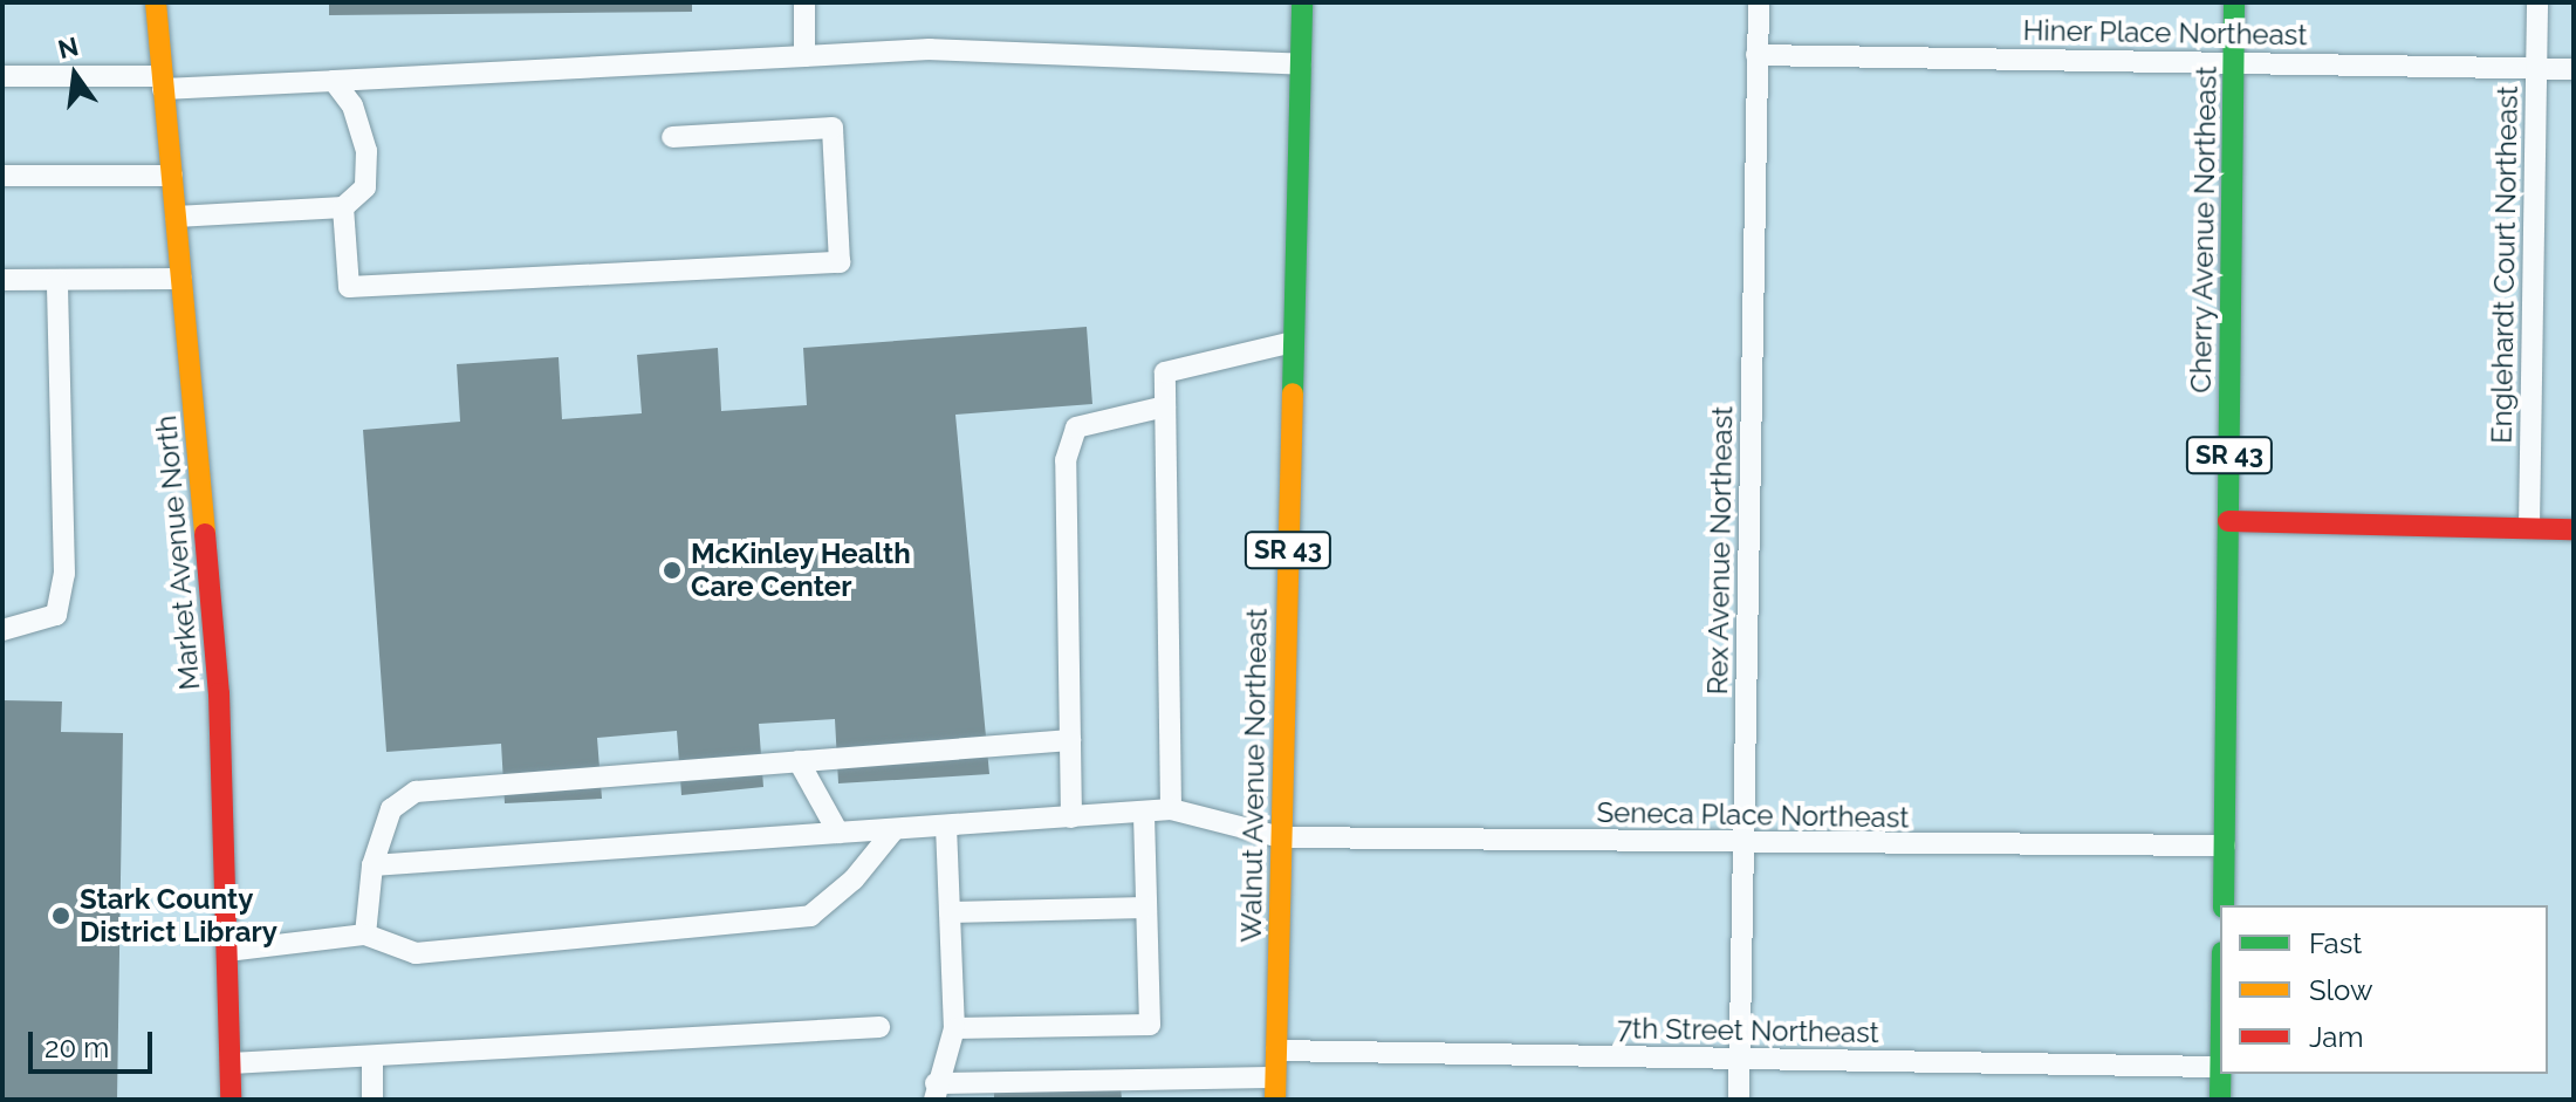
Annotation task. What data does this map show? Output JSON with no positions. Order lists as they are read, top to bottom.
{
  "streets": {
    "main road": [
      "Cherry Avenue Northeast",
      "SR 43",
      "Market Avenue North",
      "Walnut Avenue Northeast"
    ],
    "lane": [
      "Hiner Place Northeast",
      "Englehardt Court Northeast",
      "Rex Avenue Northeast",
      "Seneca Place Northeast",
      "7th Street Northeast"
    ]
  },
  "crossings": [
    ["Hiner Place Northeast", "Cherry Avenue Northeast"],
    ["Hiner Place Northeast", "Englehardt Court Northeast"],
    ["Hiner Place Northeast", "Rex Avenue Northeast"],
    ["Cherry Avenue Northeast", "Seneca Place Northeast"],
    ["Rex Avenue Northeast", "Seneca Place Northeast"],
    ["Rex Avenue Northeast", "7th Street Northeast"],
    ["Walnut Avenue Northeast", "Seneca Place Northeast"],
    ["Walnut Avenue Northeast", "7th Street Northeast"]
  ],
  "places": ["McKinley Health Care Center", "Stark County District Library"],
  "legend": ["Fast", "Slow", "Jam"],
  "scale_bar": "20 m",
  "north": "top"
}
